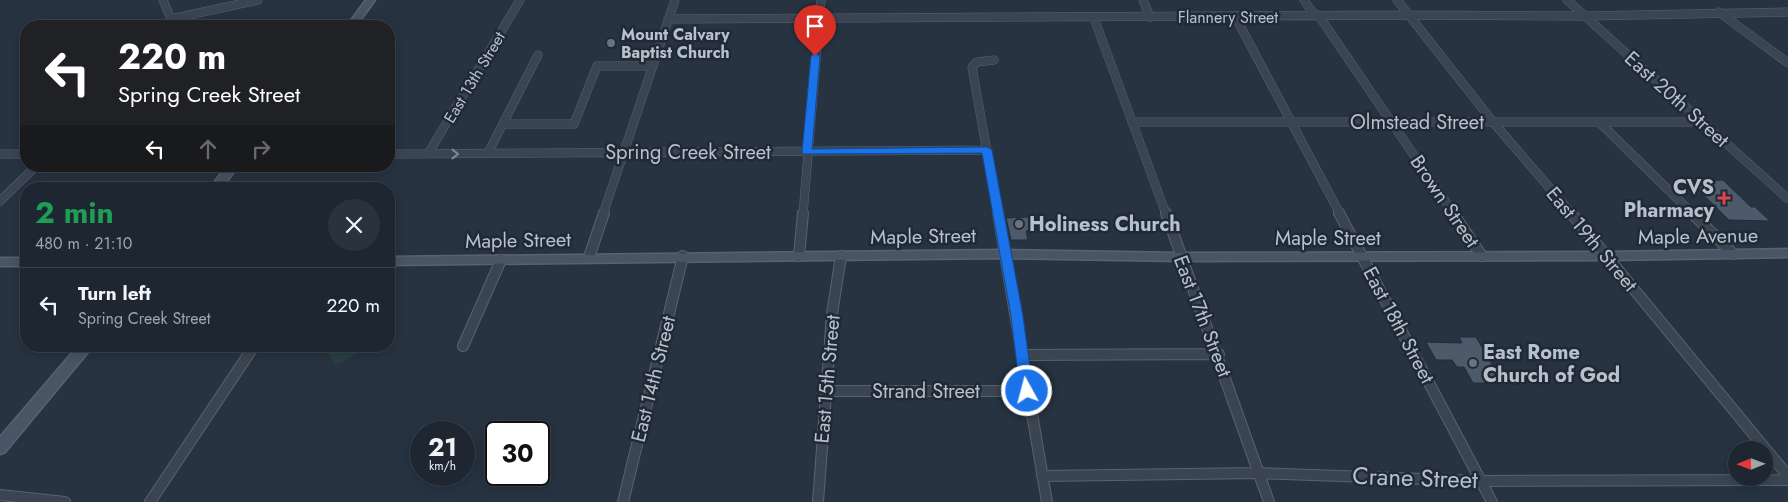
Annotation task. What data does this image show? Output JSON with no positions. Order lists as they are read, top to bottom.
{
  "streets": {
    "main road": ["Maple Street", "Maple Avenue"],
    "street": [
      "Flannery Street",
      "East 13th Street",
      "East 20th Street",
      "Olmstead Street",
      "Spring Creek Street",
      "Brown Street",
      "East 19th Street",
      "East 17th Street",
      "East 18th Street",
      "East 14th Street",
      "East 15th Street",
      "Strand Street",
      "Crane Street"
    ]
  },
  "crossings": [
    ["Flannery Street", "East 20th Street"],
    ["Flannery Street", "Brown Street"],
    ["Flannery Street", "East 19th Street"],
    ["Flannery Street", "East 17th Street"],
    ["Flannery Street", "East 18th Street"],
    ["East 13th Street", "Spring Creek Street"],
    ["East 20th Street", "Olmstead Street"],
    ["Olmstead Street", "Brown Street"],
    ["Olmstead Street", "East 19th Street"],
    ["Olmstead Street", "East 17th Street"],
    ["Olmstead Street", "East 18th Street"],
    ["Brown Street", "Maple Street"],
    ["Maple Street", "Maple Avenue"],
    ["Maple Street", "East 19th Street"],
    ["Maple Street", "East 17th Street"],
    ["Maple Street", "East 18th Street"],
    ["Maple Street", "East 14th Street"],
    ["Maple Street", "East 15th Street"],
    ["Maple Avenue", "East 19th Street"],
    ["East 19th Street", "Crane Street"],
    ["East 17th Street", "Crane Street"],
    ["East 18th Street", "Crane Street"],
    ["East 15th Street", "Strand Street"]
  ],
  "places": {
    "other": ["Mount Calvary Baptist Church", "Holiness Church", "East Rome Church of God"],
    "health": ["CVS Pharmacy"]
  },
  "north": "left",
  "page": {
    "turn": ["220 m", "Spring Creek Street"],
    "heading": ["2 min", "480 m · 21:10"],
    "list": [
      {
        "name": "Turn left",
        "note": "Spring Creek Street",
        "value": "220 m"
      }
    ],
    "speed": "21 km/h",
    "limit": "30"
  }
}
